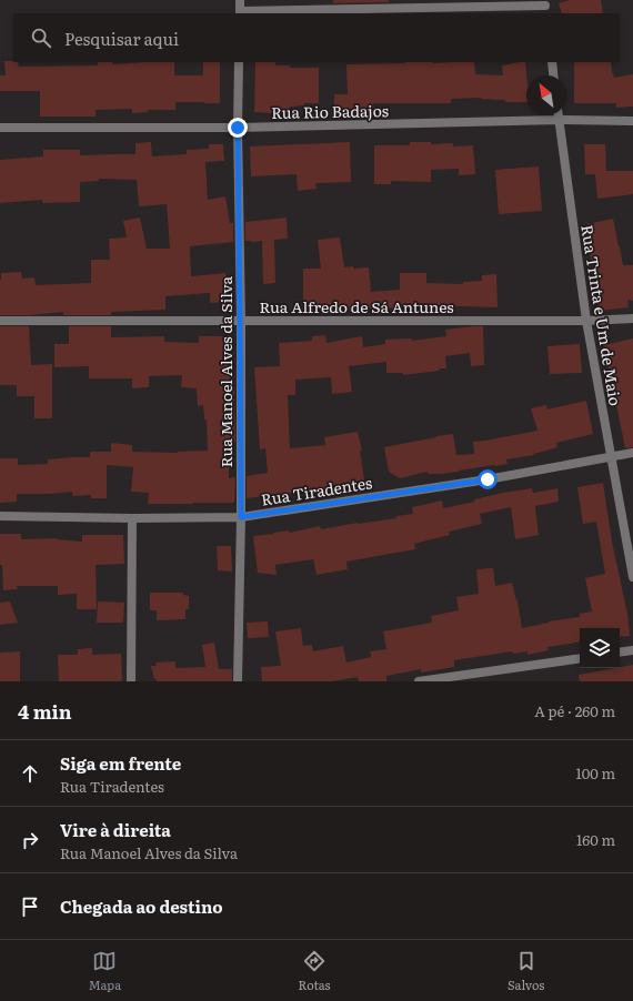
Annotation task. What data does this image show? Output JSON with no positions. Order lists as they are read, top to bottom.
{
  "streets": {
    "street": [
      "Rua Rio Badajos",
      "Rua Alfredo de Sá Antunes",
      "Rua Trinta e Um de Maio",
      "Rua Manoel Alves da Silva",
      "Rua Tiradentes"
    ]
  },
  "crossings": [
    ["Rua Rio Badajos", "Rua Trinta e Um de Maio"],
    ["Rua Rio Badajos", "Rua Manoel Alves da Silva"],
    ["Rua Alfredo de Sá Antunes", "Rua Trinta e Um de Maio"],
    ["Rua Alfredo de Sá Antunes", "Rua Manoel Alves da Silva"],
    ["Rua Trinta e Um de Maio", "Rua Tiradentes"],
    ["Rua Manoel Alves da Silva", "Rua Tiradentes"]
  ],
  "north": "top left",
  "page": {
    "search": "Pesquisar aqui",
    "heading": ["4 min", "A pé · 260 m"],
    "list": [
      ["Siga em frente", "Rua Tiradentes", "100 m"],
      ["Vire à direita", "Rua Manoel Alves da Silva", "160 m"],
      "Chegada ao destino"
    ],
    "nav": ["Mapa", "Rotas", "Salvos"]
  }
}
